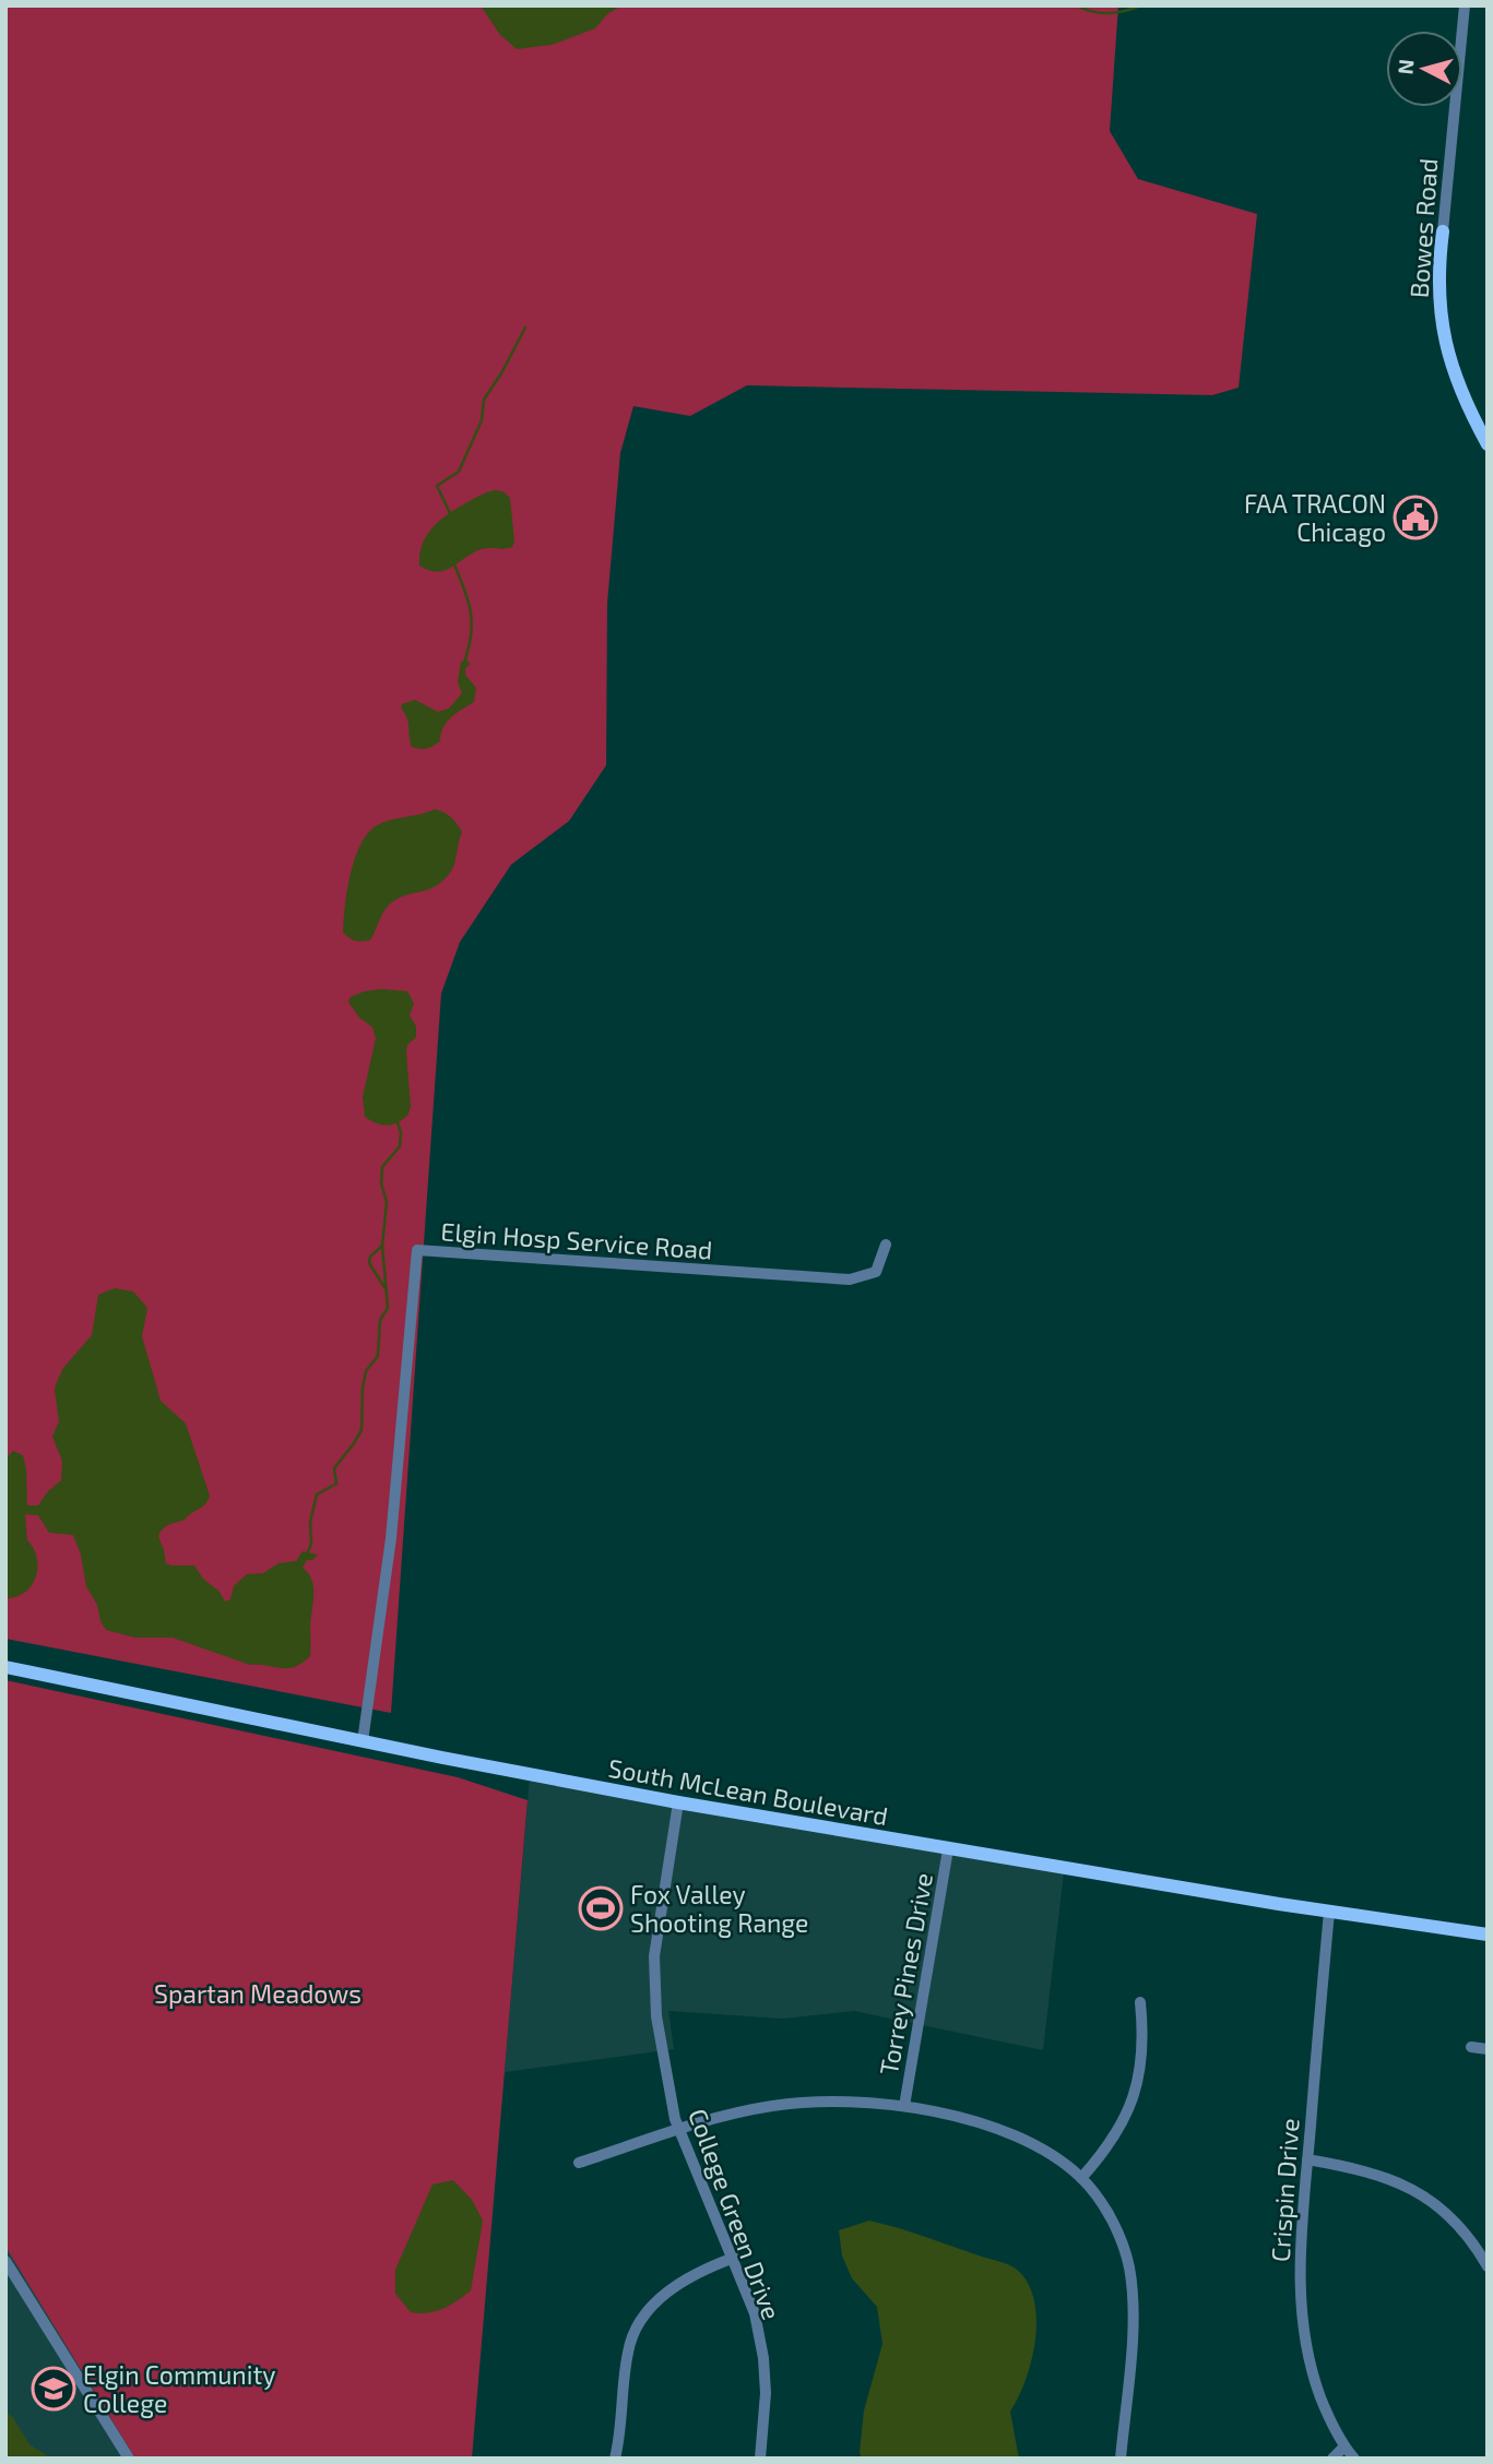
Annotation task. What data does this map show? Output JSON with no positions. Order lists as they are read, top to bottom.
{
  "streets": {
    "main road": ["Bowes Road", "South McLean Boulevard"],
    "street": [
      "Elgin Hosp Service Road",
      "Torrey Pines Drive",
      "Crispin Drive",
      "College Green Drive"
    ]
  },
  "crossings": [
    ["Elgin Hosp Service Road", "South McLean Boulevard"],
    ["South McLean Boulevard", "Torrey Pines Drive"],
    ["South McLean Boulevard", "Crispin Drive"],
    ["South McLean Boulevard", "College Green Drive"]
  ],
  "parks": ["Spartan Meadows"],
  "places": {
    "public building": ["FAA TRACON Chicago"],
    "sports": ["Fox Valley Shooting Range"],
    "school or university": ["Elgin Community College"]
  },
  "north": "left"
}
